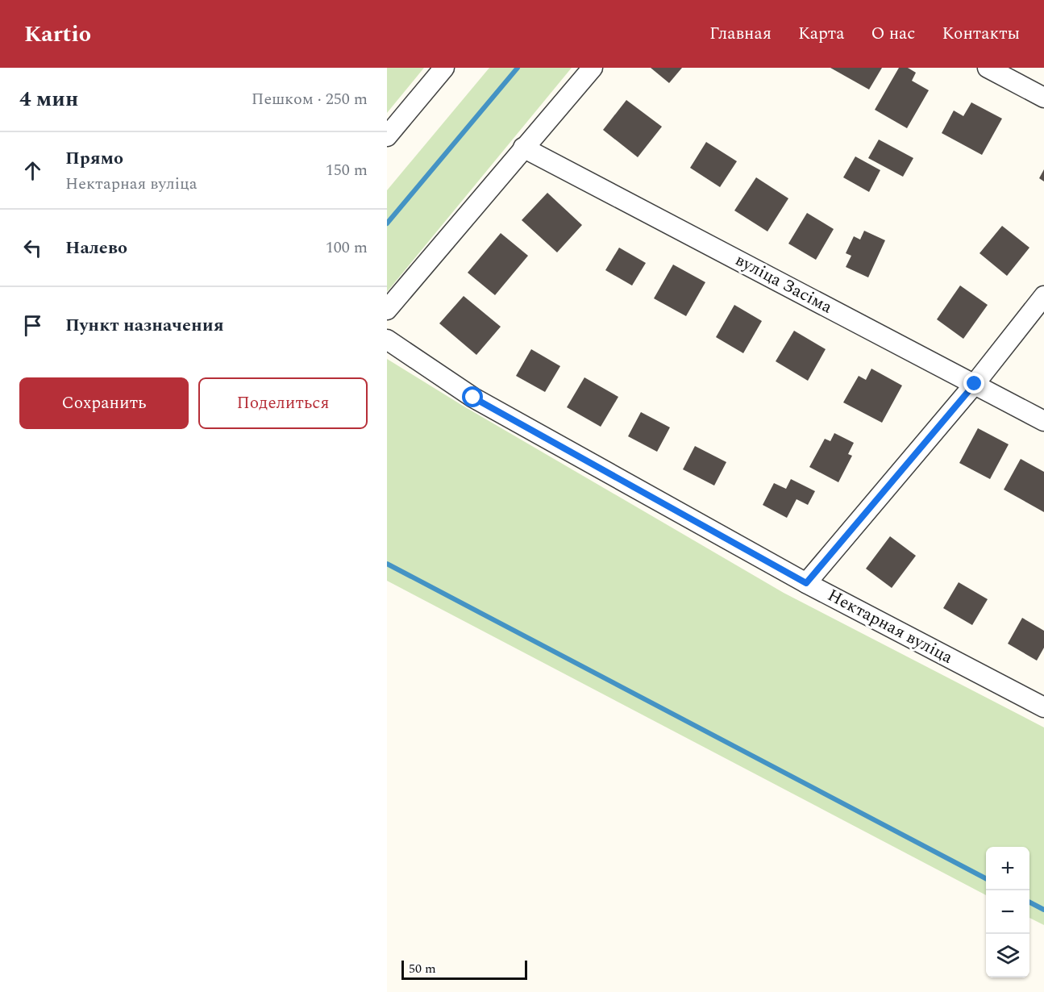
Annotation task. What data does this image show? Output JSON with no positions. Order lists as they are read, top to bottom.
{
  "streets": {
    "street": ["вуліца Засіма", "Нектарная вуліца"]
  },
  "scale_bar": "50 m",
  "page": {
    "header": "Kartio",
    "nav": [
      "Главная",
      "Карта",
      "О нас",
      "Контакты"
    ],
    "heading": ["4 мин", "Пешком · 250 m"],
    "list": [
      ["Прямо", "Нектарная вуліца", "150 m"],
      ["Налево", "100 m"],
      "Пункт назначения"
    ],
    "buttons": ["Сохранить", "Поделиться"],
    "map_buttons": ["+", "−"],
    "scale": "50 m"
  }
}
